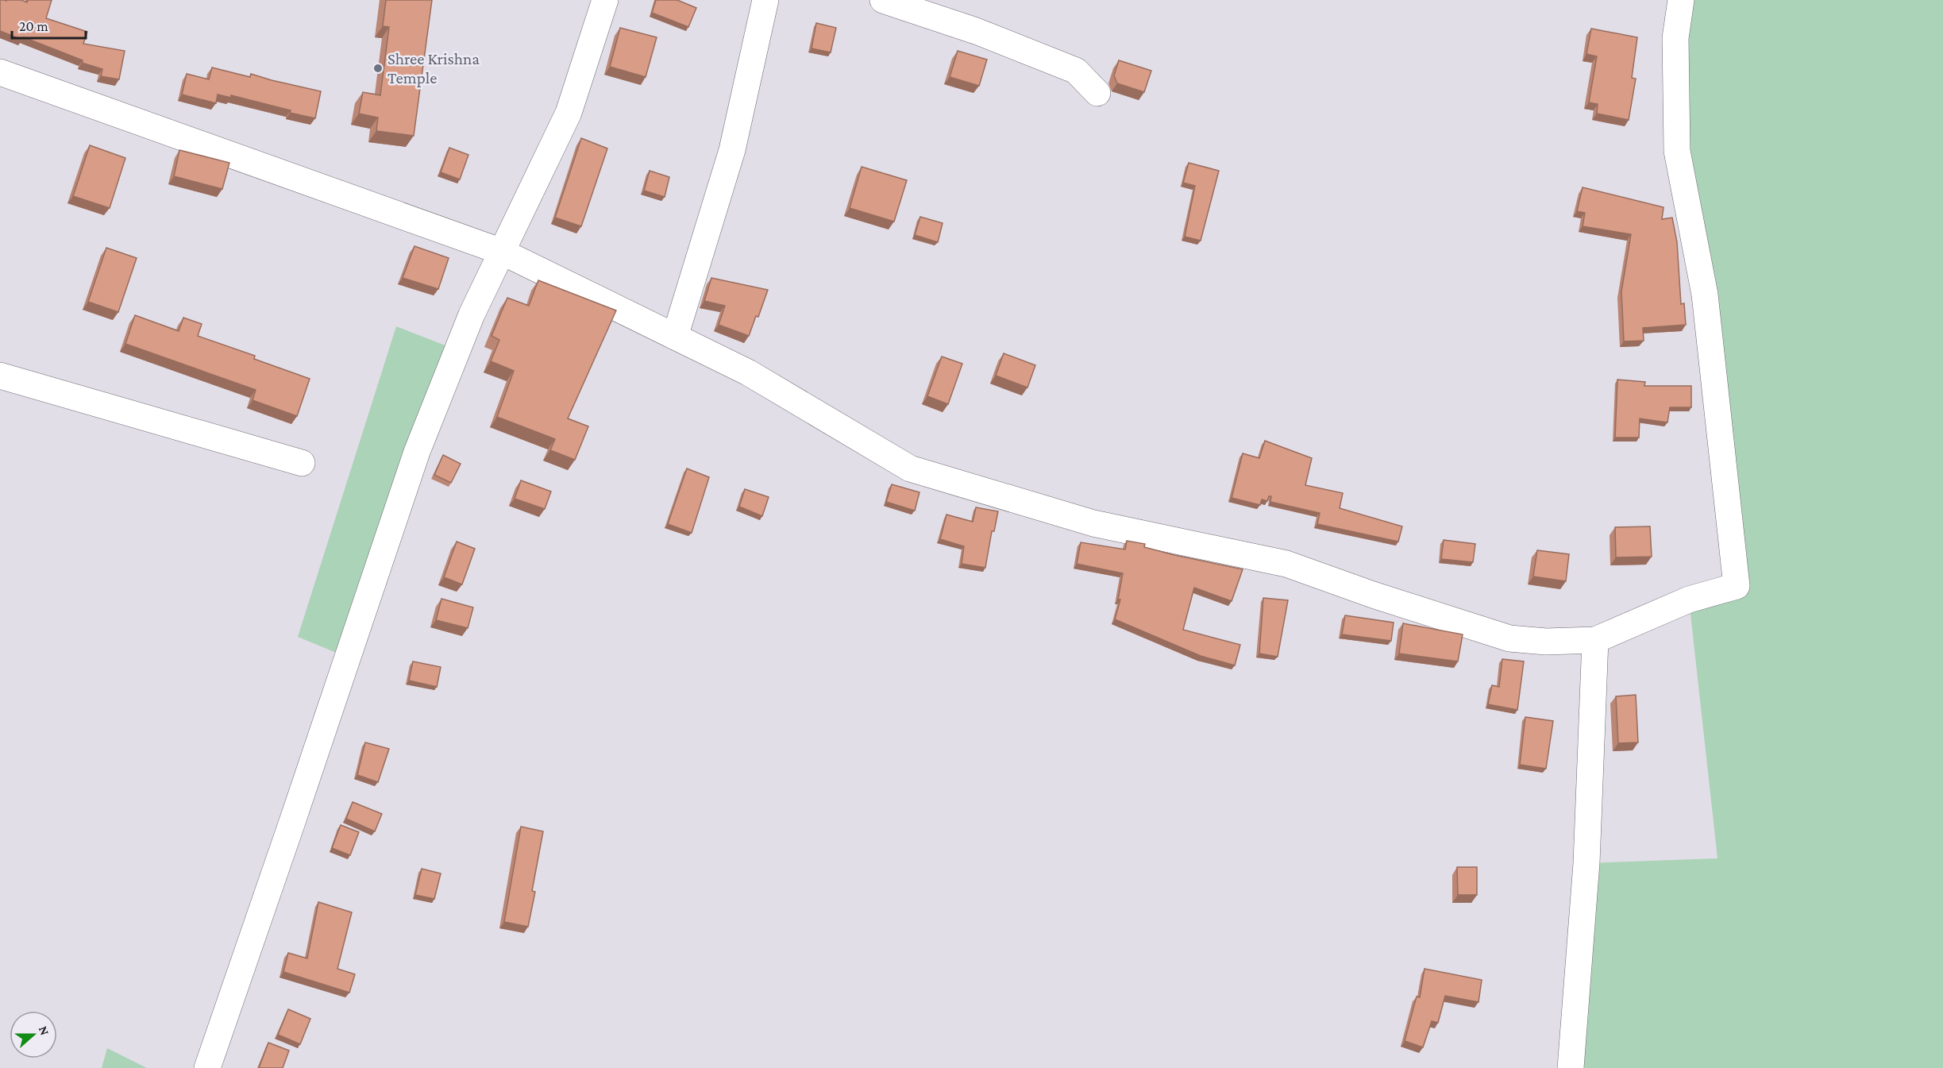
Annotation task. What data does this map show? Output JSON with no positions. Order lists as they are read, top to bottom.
{
  "places": ["Shree Krishna Temple"],
  "scale_bar": "20 m",
  "north": "right"
}
